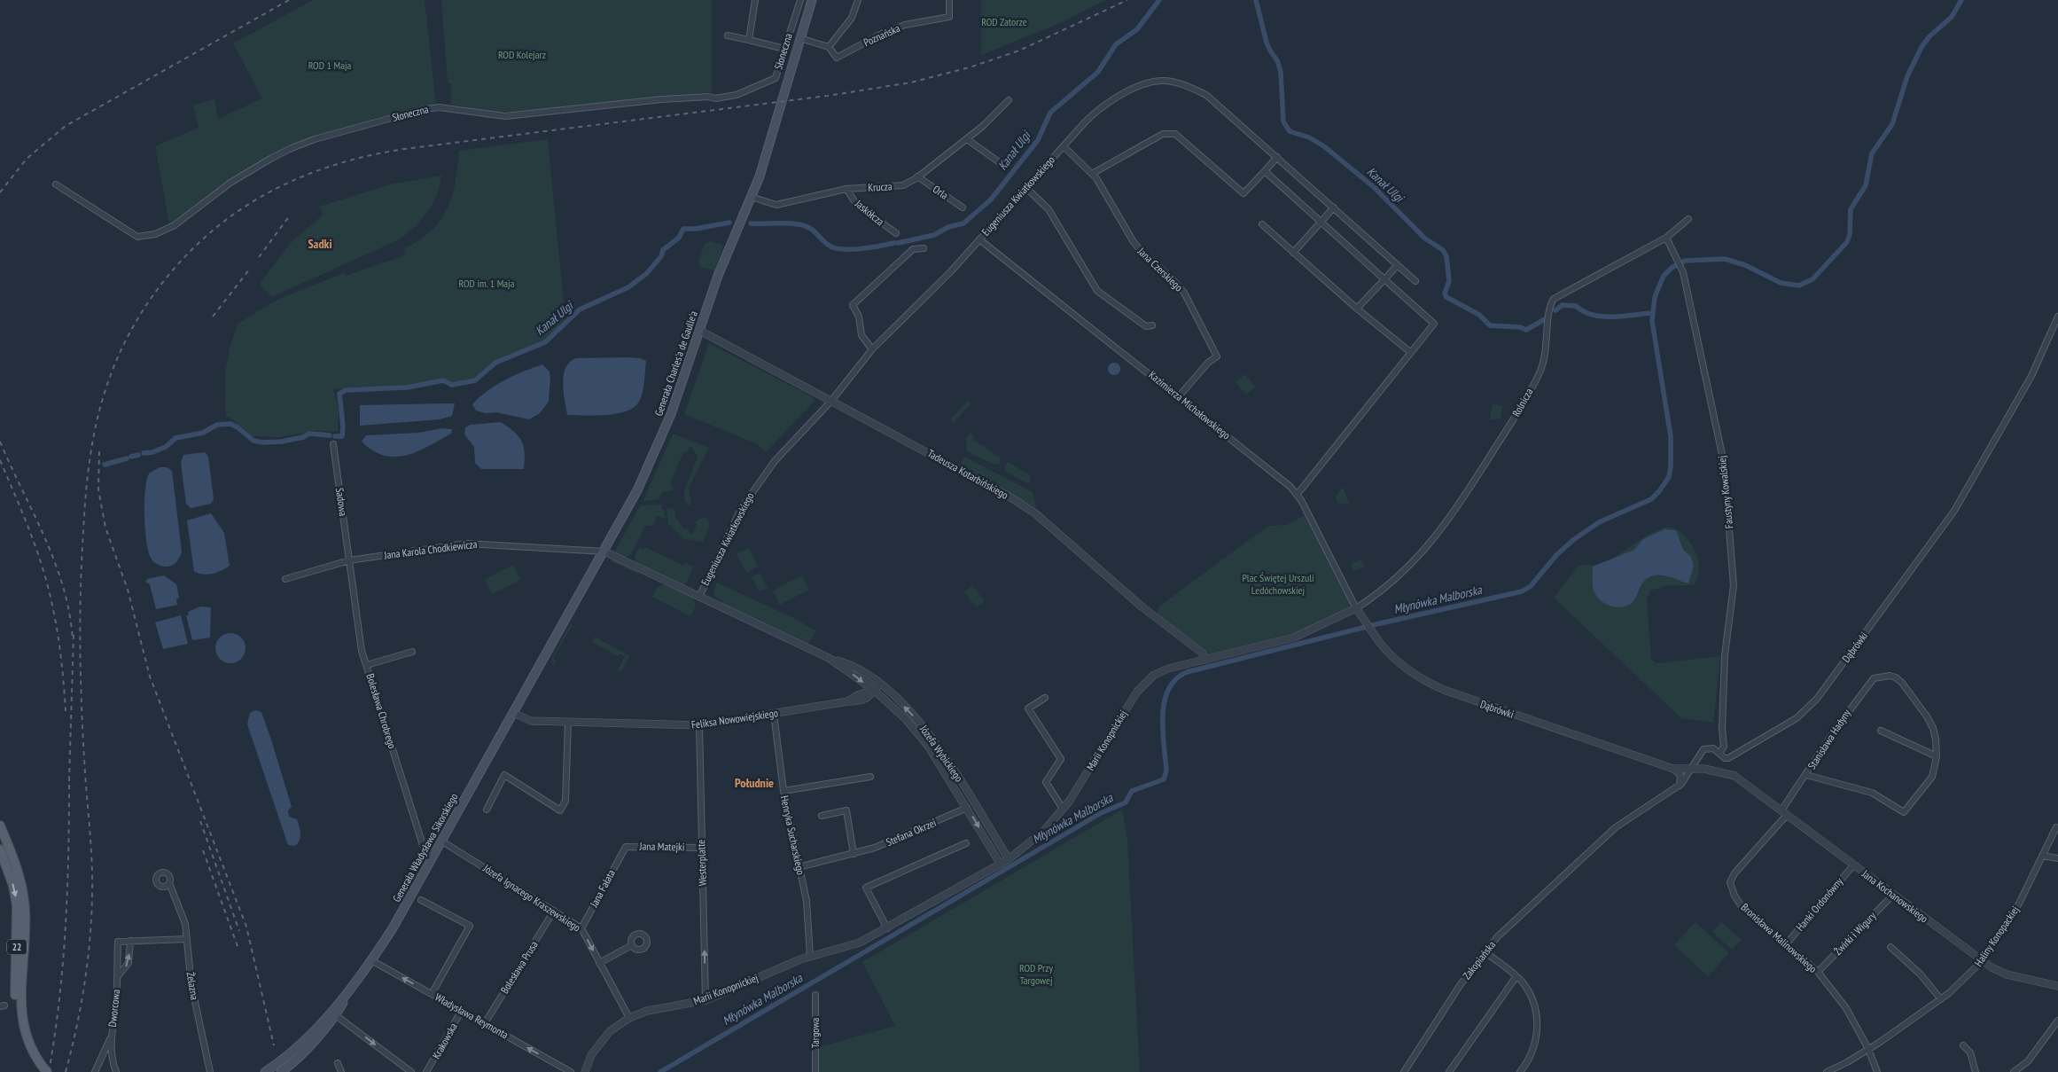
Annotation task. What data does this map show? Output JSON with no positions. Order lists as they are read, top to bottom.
{
  "streets": {
    "main road": ["Generała Charles'a de Gaulle'a", "Generała Władysława Sikorskiego", "22"],
    "street": [
      "Poznańska",
      "Słoneczna",
      "Krucza",
      "Orla",
      "Eugeniusza Kwiatkowskiego",
      "Jaskółcza",
      "Jana Czerskiego",
      "Rolnicza",
      "Kazimierza Michałowskiego",
      "Tadeusza Kotarbińskiego",
      "Faustyny Kowalskiej",
      "Sadowa",
      "Jana Karola Chodkiewicza",
      "Dąbrówki",
      "Bolesława Chrobrego",
      "Feliksa Nowowiejskiego",
      "Stanisława Hadyny",
      "Marii Konopnickiej",
      "Józefa Wybickiego",
      "Stefana Okrzei",
      "Henryka Sucharskiego",
      "Jana Matejki",
      "Westerplatte",
      "Jana Fałata",
      "Jana Kochanowskiego",
      "Józefa Ignacego Kraszewskiego",
      "Hanki Ordonówny",
      "Żwirki i Wigury",
      "Haliny Konopackiej",
      "Bronisława Malinowskiego",
      "Zakopiańska",
      "Bolesława Prusa",
      "Żelazna",
      "Dworcowa",
      "Władysława Reymonta",
      "Targowa",
      "Krakowska"
    ]
  },
  "crossings": [
    ["Krucza", "Orla"],
    ["Krucza", "Jaskółcza"],
    ["Krucza", "Generała Charles'a de Gaulle'a"],
    ["Eugeniusza Kwiatkowskiego", "Jana Czerskiego"],
    ["Eugeniusza Kwiatkowskiego", "Kazimierza Michałowskiego"],
    ["Eugeniusza Kwiatkowskiego", "Tadeusza Kotarbińskiego"],
    ["Eugeniusza Kwiatkowskiego", "Józefa Wybickiego"],
    ["Jana Czerskiego", "Kazimierza Michałowskiego"],
    ["Generała Charles'a de Gaulle'a", "Tadeusza Kotarbińskiego"],
    ["Generała Charles'a de Gaulle'a", "Jana Karola Chodkiewicza"],
    ["Generała Charles'a de Gaulle'a", "Feliksa Nowowiejskiego"],
    ["Generała Charles'a de Gaulle'a", "Józefa Wybickiego"],
    ["Generała Charles'a de Gaulle'a", "Generała Władysława Sikorskiego"],
    ["Rolnicza", "Kazimierza Michałowskiego"],
    ["Rolnicza", "Faustyny Kowalskiej"],
    ["Rolnicza", "Dąbrówki"],
    ["Rolnicza", "Marii Konopnickiej"],
    ["Kazimierza Michałowskiego", "Dąbrówki"],
    ["Kazimierza Michałowskiego", "Marii Konopnickiej"],
    ["Tadeusza Kotarbińskiego", "Marii Konopnickiej"],
    ["Faustyny Kowalskiej", "Dąbrówki"],
    ["Sadowa", "Jana Karola Chodkiewicza"],
    ["Sadowa", "Bolesława Chrobrego"],
    ["Jana Karola Chodkiewicza", "Bolesława Chrobrego"],
    ["Jana Karola Chodkiewicza", "Józefa Wybickiego"],
    ["Dąbrówki", "Marii Konopnickiej"],
    ["Dąbrówki", "Jana Kochanowskiego"],
    ["Bolesława Chrobrego", "Generała Władysława Sikorskiego"],
    ["Feliksa Nowowiejskiego", "Józefa Wybickiego"],
    ["Feliksa Nowowiejskiego", "Henryka Sucharskiego"],
    ["Feliksa Nowowiejskiego", "Generała Władysława Sikorskiego"],
    ["Feliksa Nowowiejskiego", "Westerplatte"],
    ["Stanisława Hadyny", "Jana Kochanowskiego"],
    ["Stanisława Hadyny", "Bronisława Malinowskiego"],
    ["Marii Konopnickiej", "Józefa Wybickiego"],
    ["Marii Konopnickiej", "Henryka Sucharskiego"],
    ["Marii Konopnickiej", "Westerplatte"],
    ["Marii Konopnickiej", "Józefa Ignacego Kraszewskiego"],
    ["Józefa Wybickiego", "Stefana Okrzei"],
    ["Stefana Okrzei", "Henryka Sucharskiego"],
    ["Jana Matejki", "Westerplatte"],
    ["Jana Matejki", "Jana Fałata"],
    ["Generała Władysława Sikorskiego", "Józefa Ignacego Kraszewskiego"],
    ["Generała Władysława Sikorskiego", "Władysława Reymonta"],
    ["Jana Fałata", "Józefa Ignacego Kraszewskiego"],
    ["Jana Kochanowskiego", "Hanki Ordonówny"],
    ["Jana Kochanowskiego", "Żwirki i Wigury"],
    ["Jana Kochanowskiego", "Haliny Konopackiej"],
    ["Józefa Ignacego Kraszewskiego", "Bolesława Prusa"],
    ["Hanki Ordonówny", "Bronisława Malinowskiego"],
    ["Żwirki i Wigury", "Bronisława Malinowskiego"],
    ["Haliny Konopackiej", "Bronisława Malinowskiego"],
    ["Bolesława Prusa", "Władysława Reymonta"],
    ["Władysława Reymonta", "Krakowska"]
  ],
  "one_way": ["Westerplatte", "Władysława Reymonta"],
  "districts": ["Sadki", "Południe"],
  "water": ["Kanał Ulgi", "Młynówka Malborska"],
  "parks": [
    "ROD Zatorze",
    "ROD Kolejarz",
    "ROD 1 Maja",
    "ROD im. 1 Maja",
    "Plac Świętej Urszuli Ledóchowskiej",
    "ROD Przy Targowej"
  ]
}
